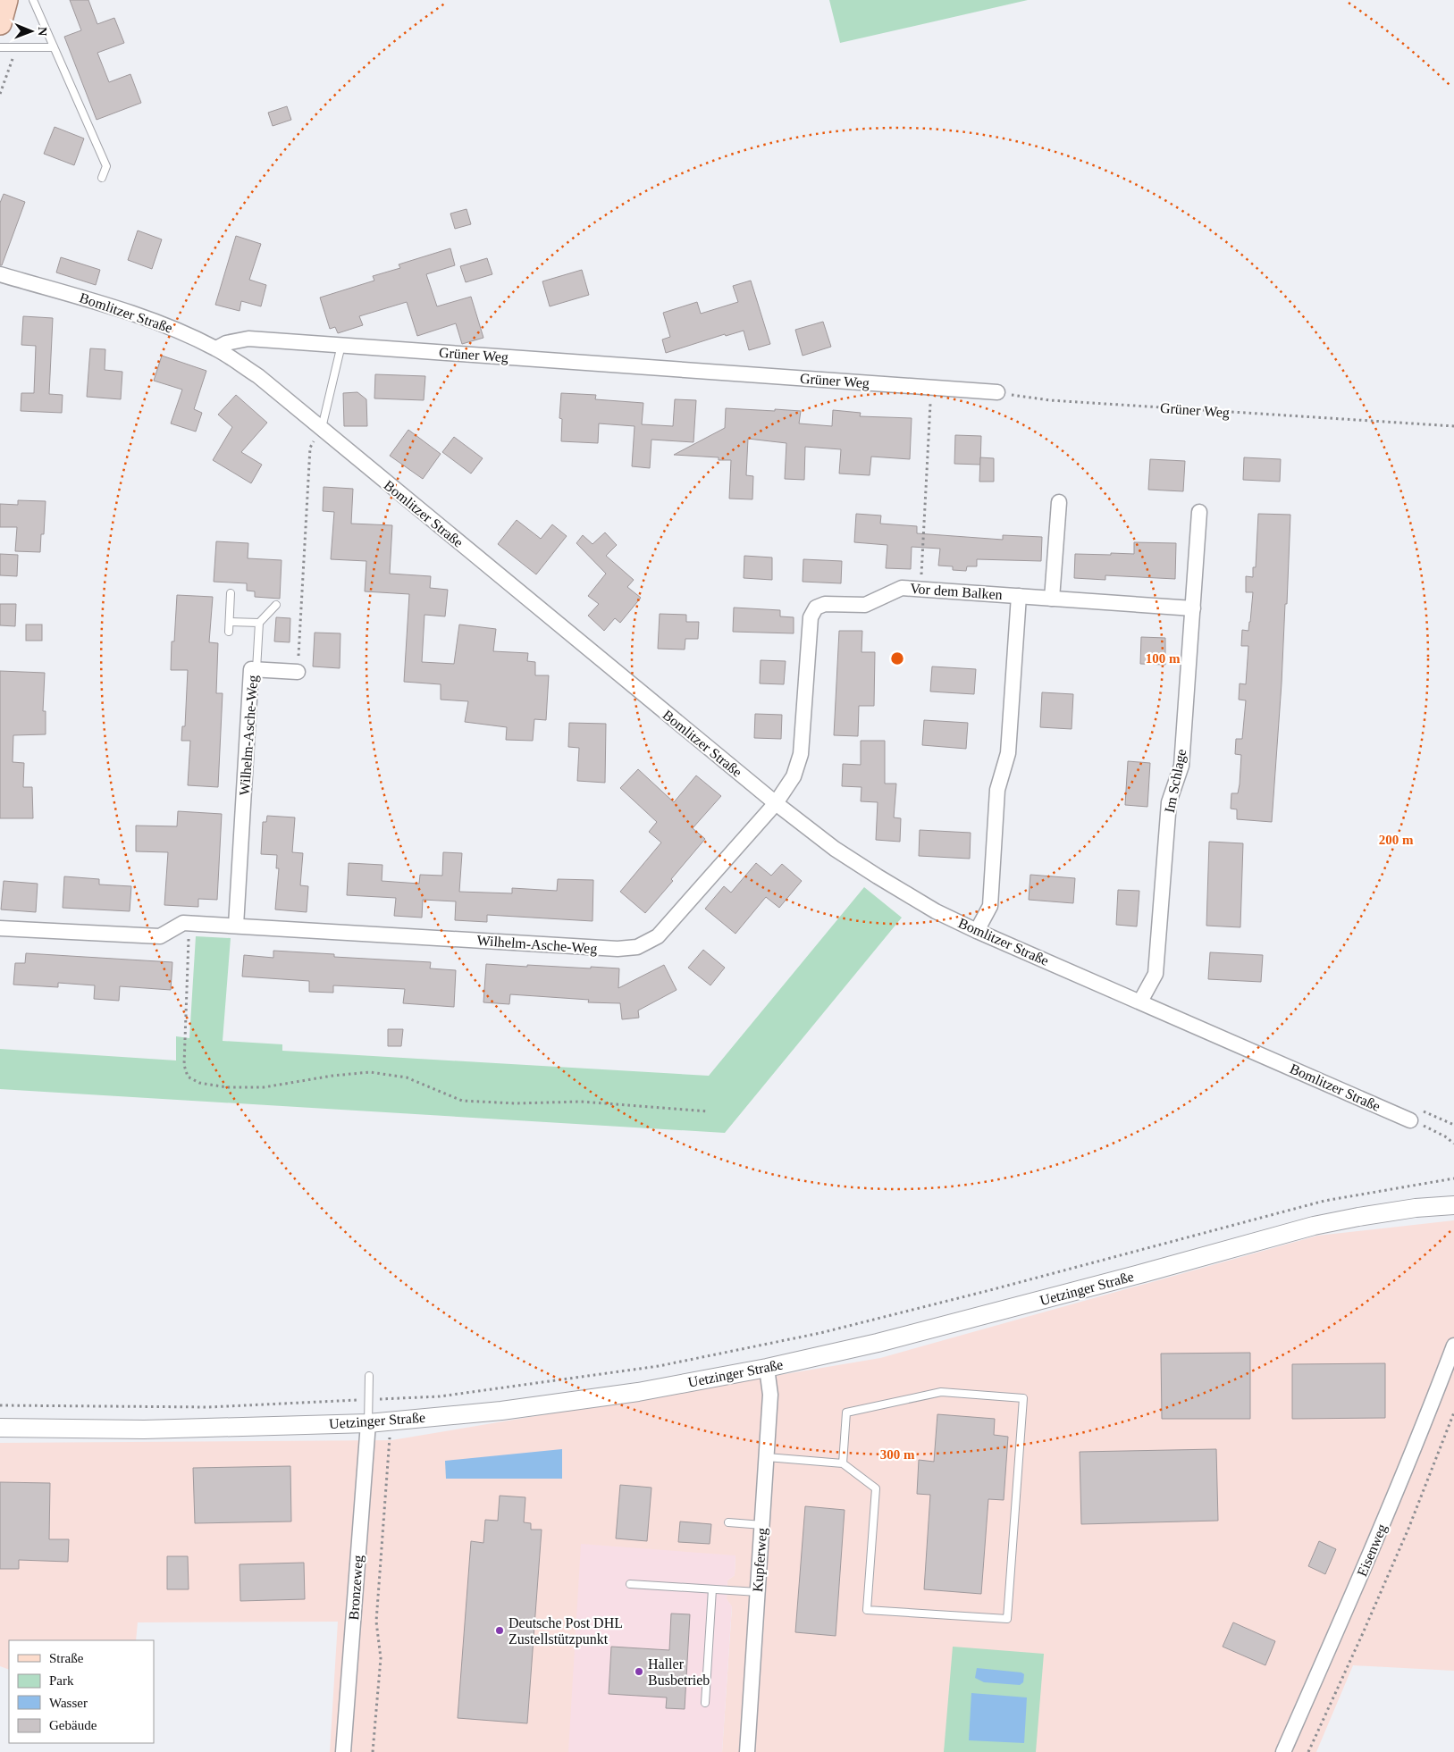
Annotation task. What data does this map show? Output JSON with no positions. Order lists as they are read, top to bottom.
{
  "streets": {
    "street": [
      "Bomlitzer Straße",
      "Grüner Weg",
      "Vor dem Balken",
      "Wilhelm-Asche-Weg",
      "Im Schlage",
      "Uetzinger Straße",
      "Eisenweg",
      "Kupferweg",
      "Bronzeweg"
    ]
  },
  "crossings": [
    ["Bomlitzer Straße", "Grüner Weg"],
    ["Bomlitzer Straße", "Vor dem Balken"],
    ["Bomlitzer Straße", "Wilhelm-Asche-Weg"],
    ["Bomlitzer Straße", "Im Schlage"],
    ["Vor dem Balken", "Wilhelm-Asche-Weg"],
    ["Uetzinger Straße", "Kupferweg"],
    ["Uetzinger Straße", "Bronzeweg"]
  ],
  "places": ["Deutsche Post DHL Zustellstützpunkt", "Haller Busbetrieb"],
  "legend": [
    "Straße",
    "Park",
    "Wasser",
    "Gebäude"
  ],
  "north": "right",
  "rings": ["100 m", "200 m", "300 m"]
}
